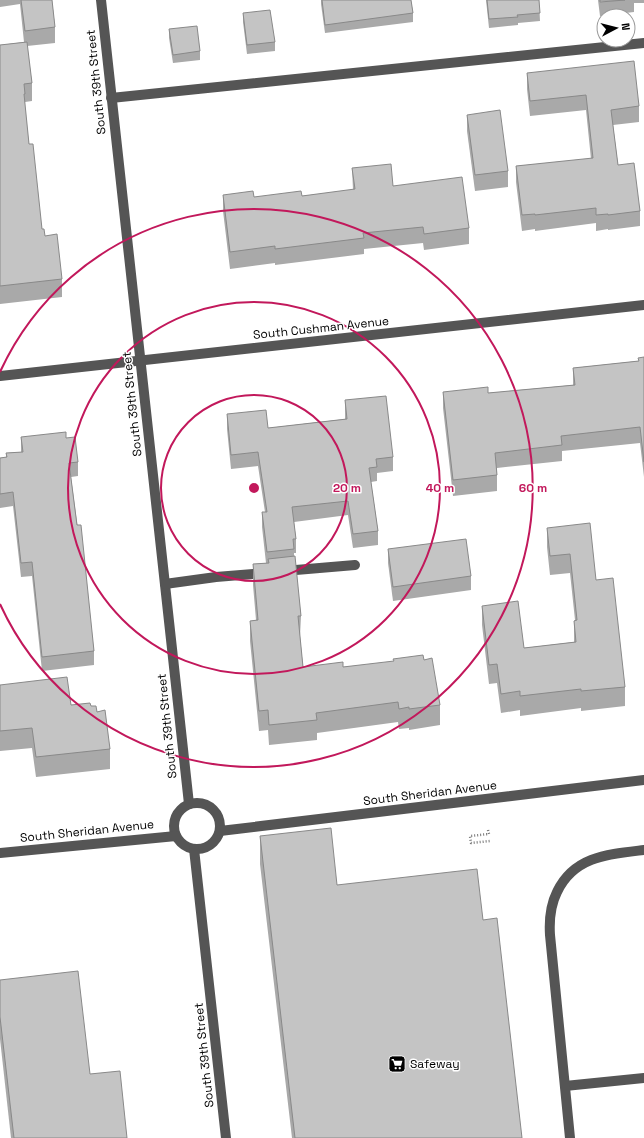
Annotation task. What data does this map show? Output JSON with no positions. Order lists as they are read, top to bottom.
{
  "streets": {
    "street": ["South 39th Street", "South Cushman Avenue", "South Sheridan Avenue"]
  },
  "crossings": [
    ["South 39th Street", "South Cushman Avenue"],
    ["South 39th Street", "South Sheridan Avenue"]
  ],
  "places": {
    "supermarket": ["Safeway"]
  },
  "north": "right",
  "rings": ["20 m", "40 m", "60 m"]
}
